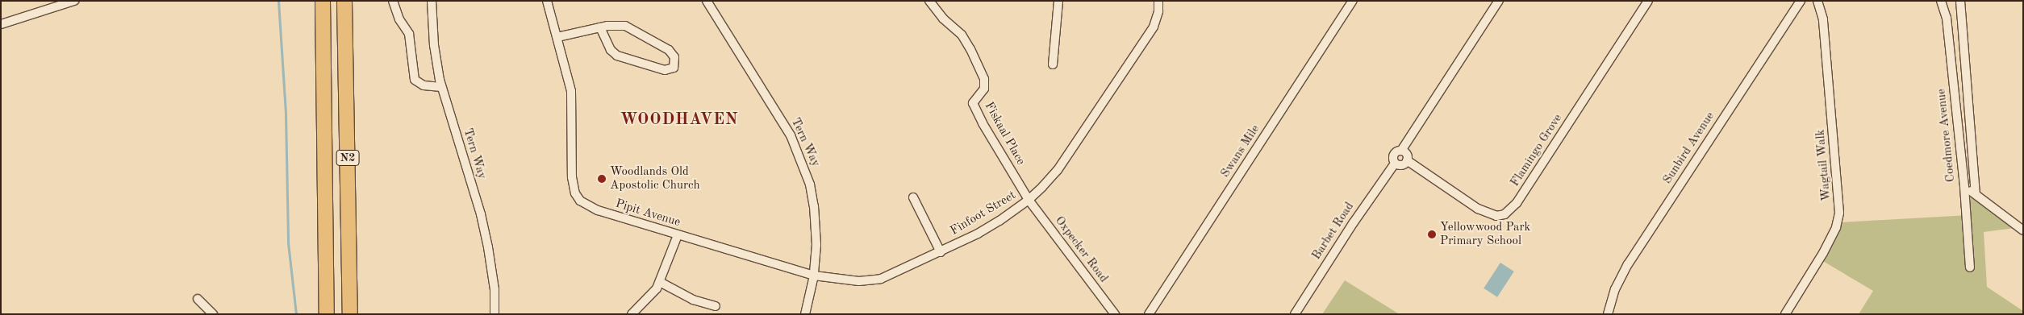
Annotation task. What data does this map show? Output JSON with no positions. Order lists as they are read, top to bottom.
{
  "streets": {
    "highway": ["N2"],
    "street": [
      "Fiskaal Place",
      "Coedmore Avenue",
      "Tern Way",
      "Sunbird Avenue",
      "Flamingo Grove",
      "Swans Mile",
      "Wagtail Walk",
      "Pipit Avenue",
      "Finfoot Street",
      "Barbet Road",
      "Oxpecker Road"
    ]
  },
  "crossings": [
    ["Fiskaal Place", "Finfoot Street"],
    ["Fiskaal Place", "Oxpecker Road"],
    ["Tern Way", "Pipit Avenue"],
    ["Tern Way", "Finfoot Street"],
    ["Flamingo Grove", "Barbet Road"],
    ["Pipit Avenue", "Finfoot Street"],
    ["Finfoot Street", "Oxpecker Road"]
  ],
  "districts": ["WOODHAVEN"],
  "places": ["Woodlands Old Apostolic Church", "Yellowwood Park Primary School"]
}
